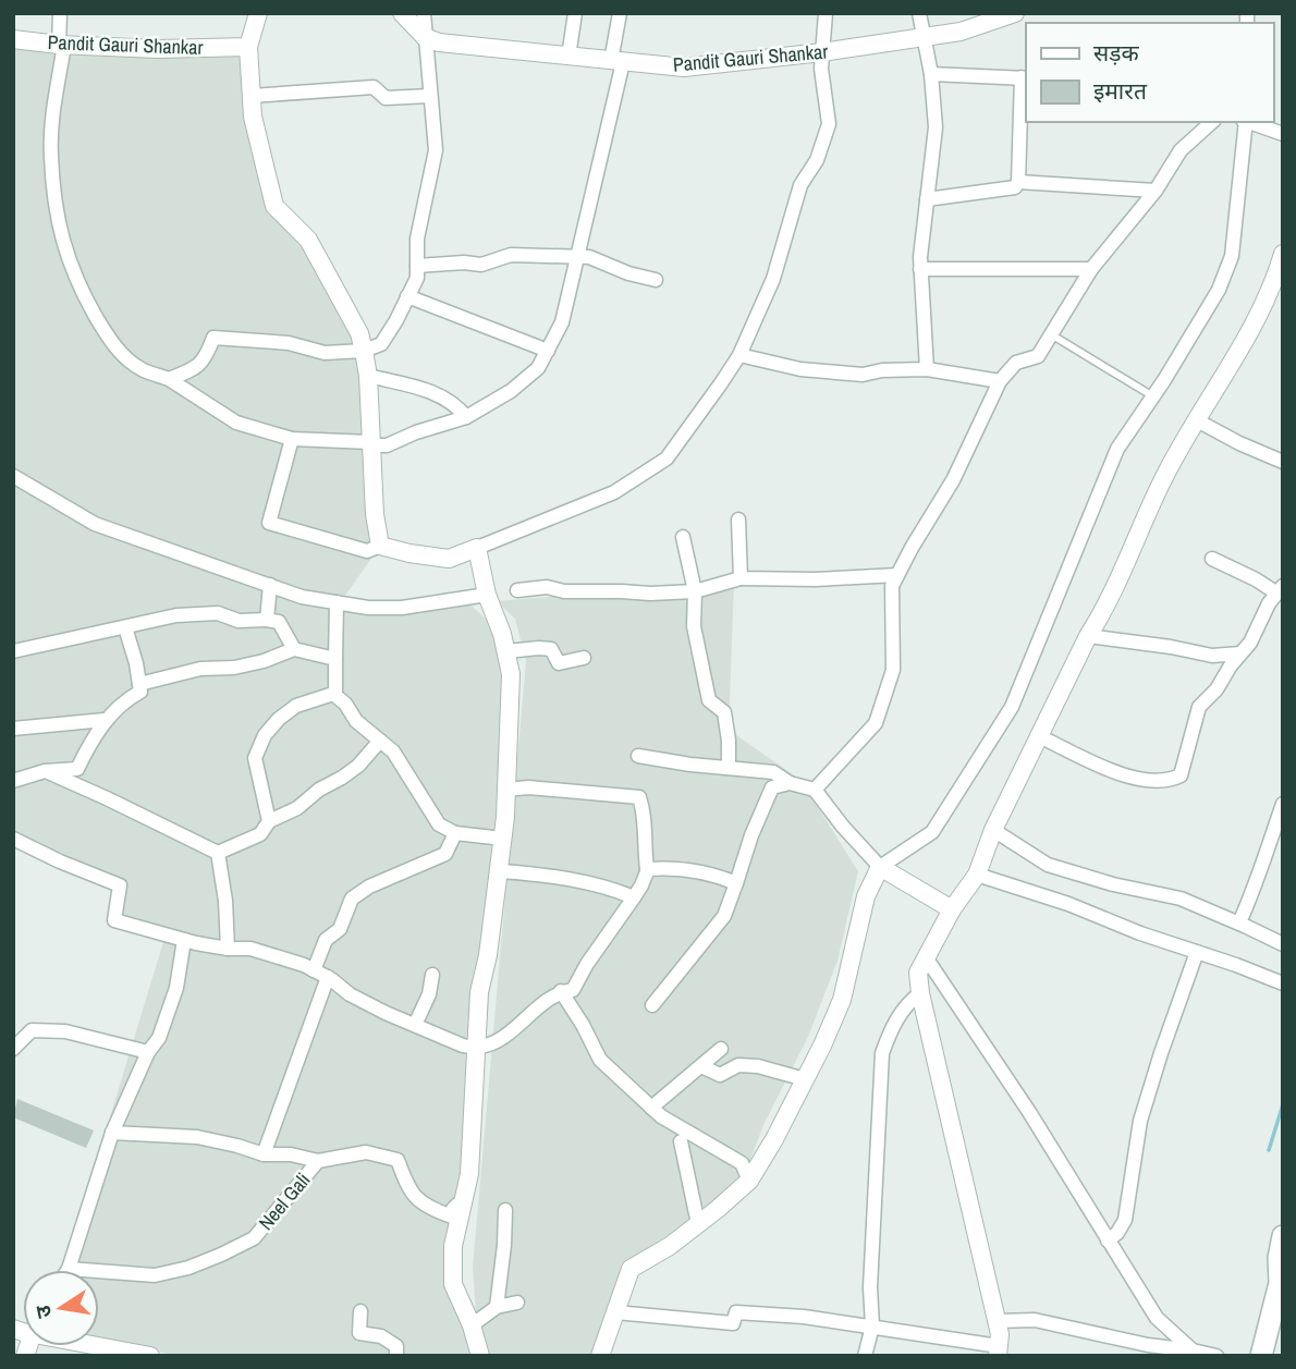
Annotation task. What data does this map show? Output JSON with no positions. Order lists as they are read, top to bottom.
{
  "streets": {
    "street": ["Pandit Gauri Shankar", "Neel Gali"]
  },
  "legend": ["सड़क", "इमारत"],
  "north": "left"
}
